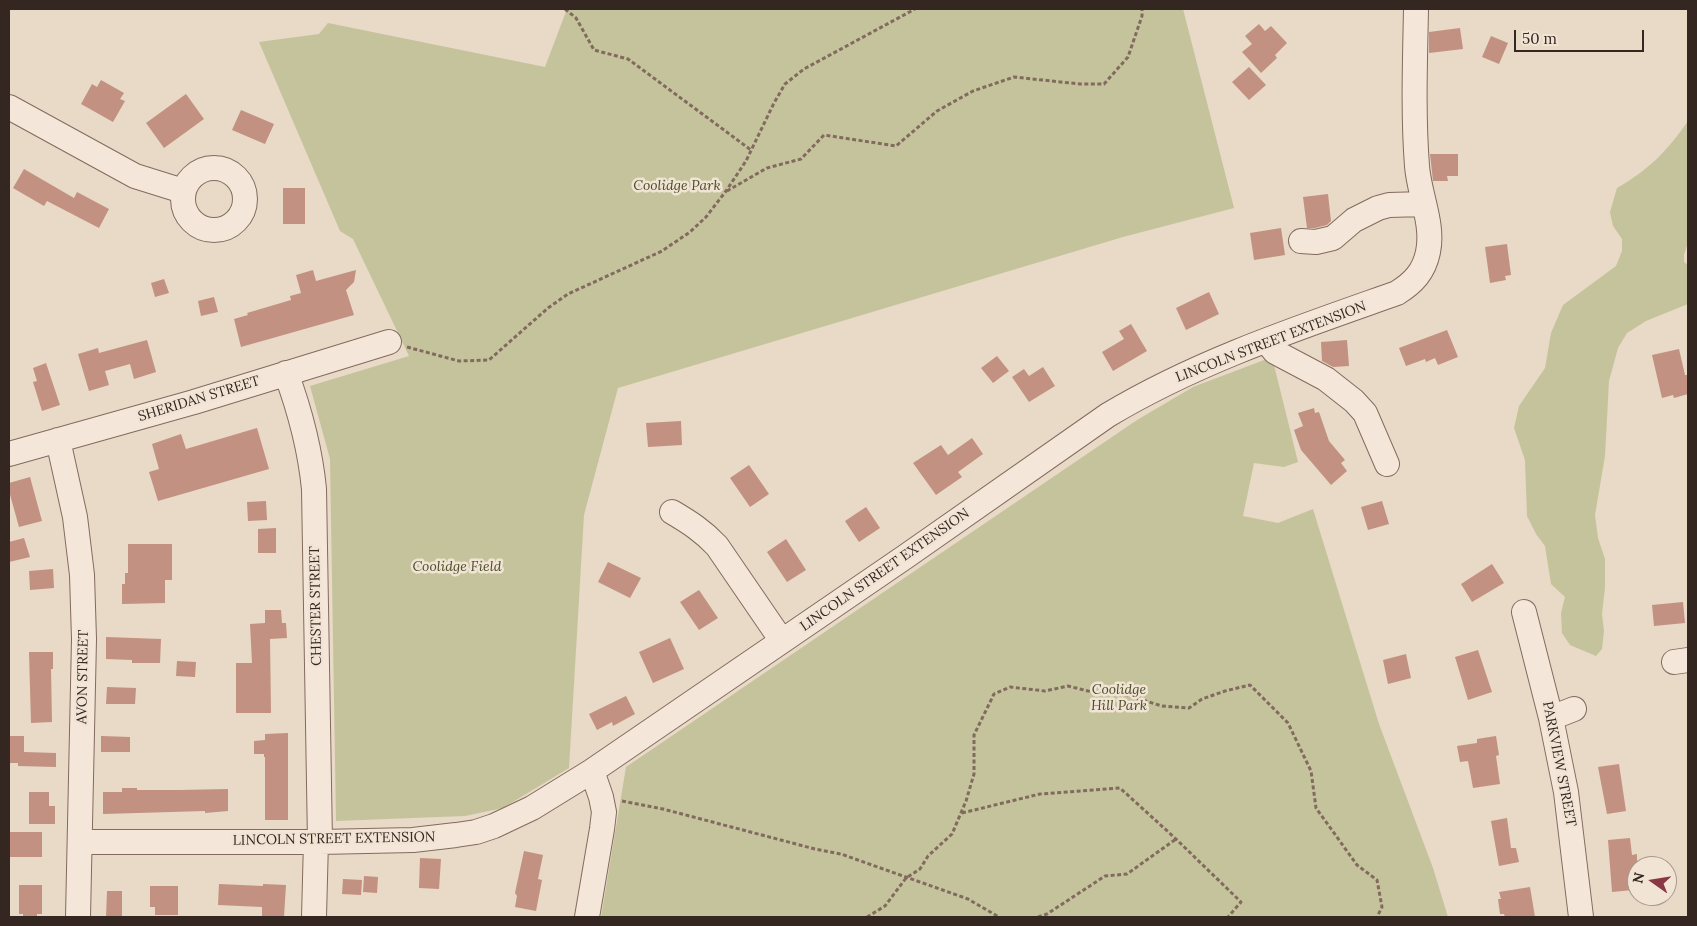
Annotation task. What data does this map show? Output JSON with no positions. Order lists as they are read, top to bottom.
{
  "streets": {
    "street": [
      "LINCOLN STREET EXTENSION",
      "SHERIDAN STREET",
      "CHESTER STREET",
      "AVON STREET",
      "PARKVIEW STREET"
    ]
  },
  "crossings": [
    ["LINCOLN STREET EXTENSION", "CHESTER STREET"],
    ["LINCOLN STREET EXTENSION", "AVON STREET"],
    ["SHERIDAN STREET", "CHESTER STREET"],
    ["SHERIDAN STREET", "AVON STREET"]
  ],
  "parks": ["Coolidge Park", "Coolidge Field", "Coolidge Hill Park"],
  "scale_bar": "50 m",
  "north": "left"
}
